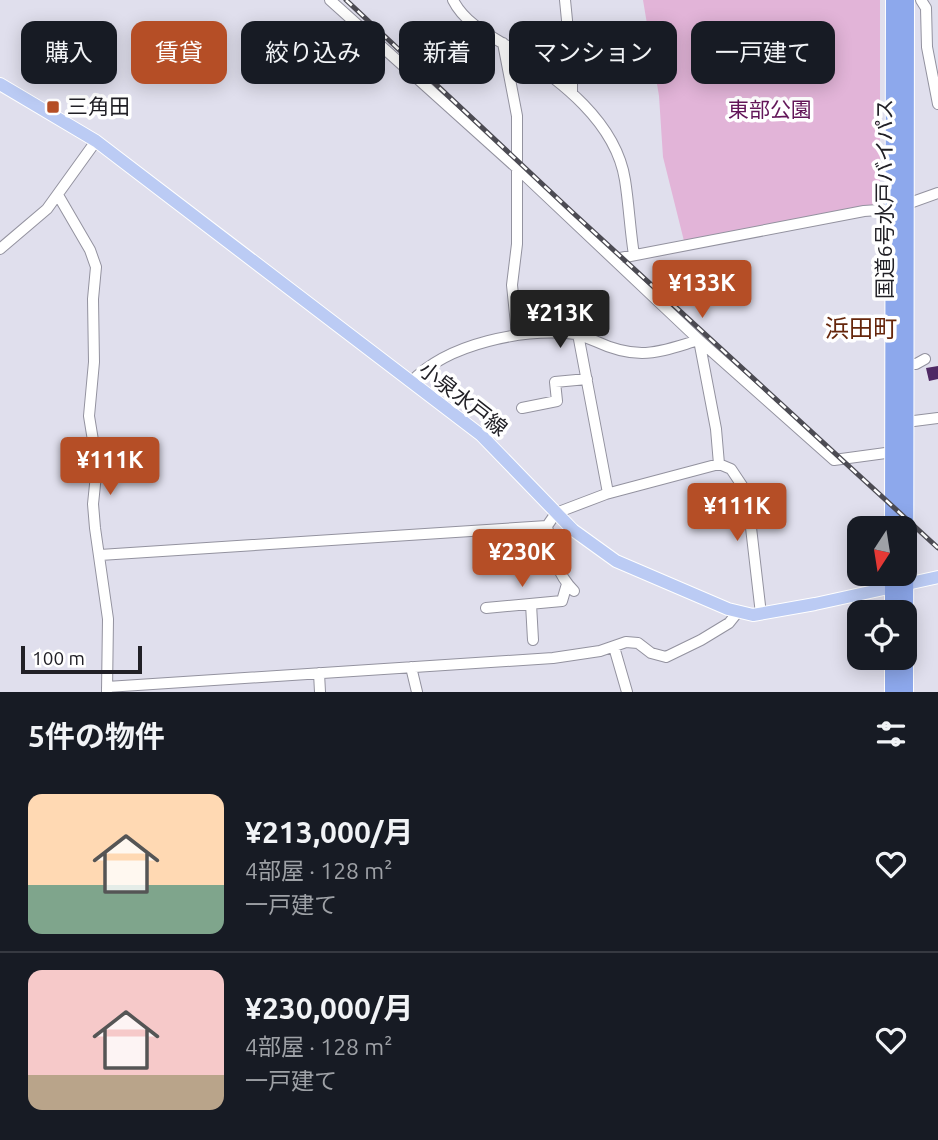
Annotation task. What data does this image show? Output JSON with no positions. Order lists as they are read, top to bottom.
{
  "streets": {
    "highway": ["国道6号水戸バイパス"],
    "main road": ["小泉水戸線"]
  },
  "districts": ["浜田町"],
  "parks": ["東部公園"],
  "places": {
    "transit": ["三角田"]
  },
  "scale_bar": "100 m",
  "north": "bottom",
  "page": {
    "chip": [
      "購入",
      "賃貸",
      "絞り込み",
      "新着",
      "マンション",
      "一戸建て"
    ],
    "price": [
      "¥133K",
      "¥213K",
      "¥111K",
      "¥111K",
      "¥230K"
    ],
    "scale": "100 m",
    "heading": "5件の物件",
    "list": [
      {
        "name": "¥213,000/月",
        "note": "4部屋 · 128 m² · 一戸建て"
      },
      {
        "name": "¥230,000/月",
        "note": "4部屋 · 128 m² · 一戸建て"
      }
    ]
  }
}
